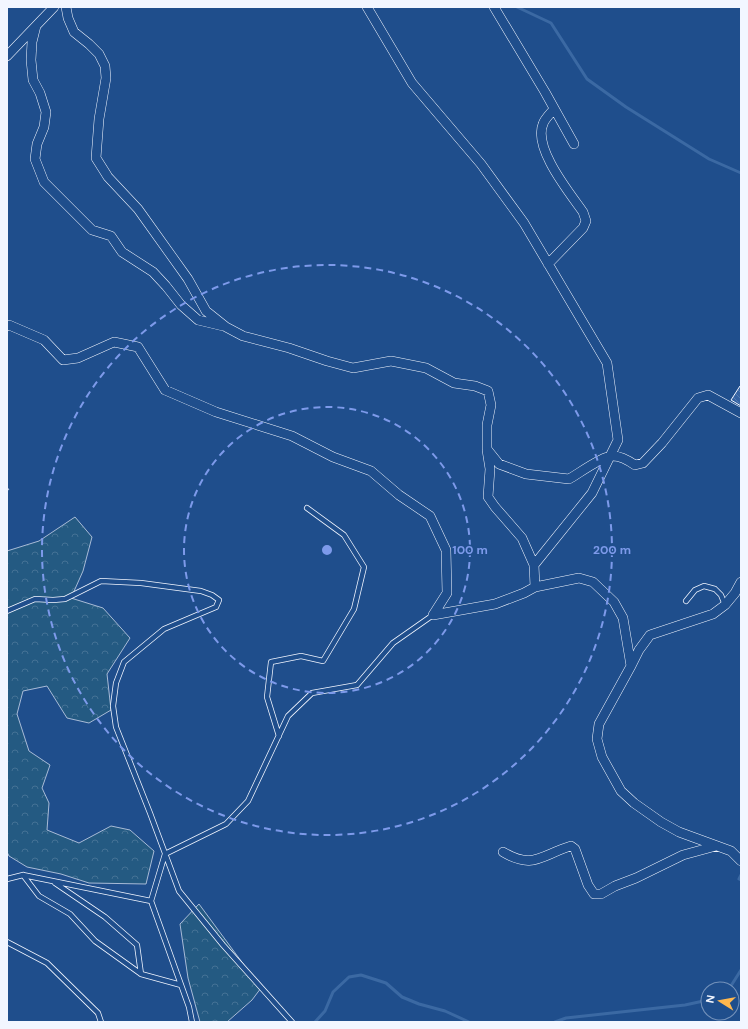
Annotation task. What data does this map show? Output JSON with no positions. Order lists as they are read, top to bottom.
{
  "north": "left",
  "rings": ["100 m", "200 m"]
}
